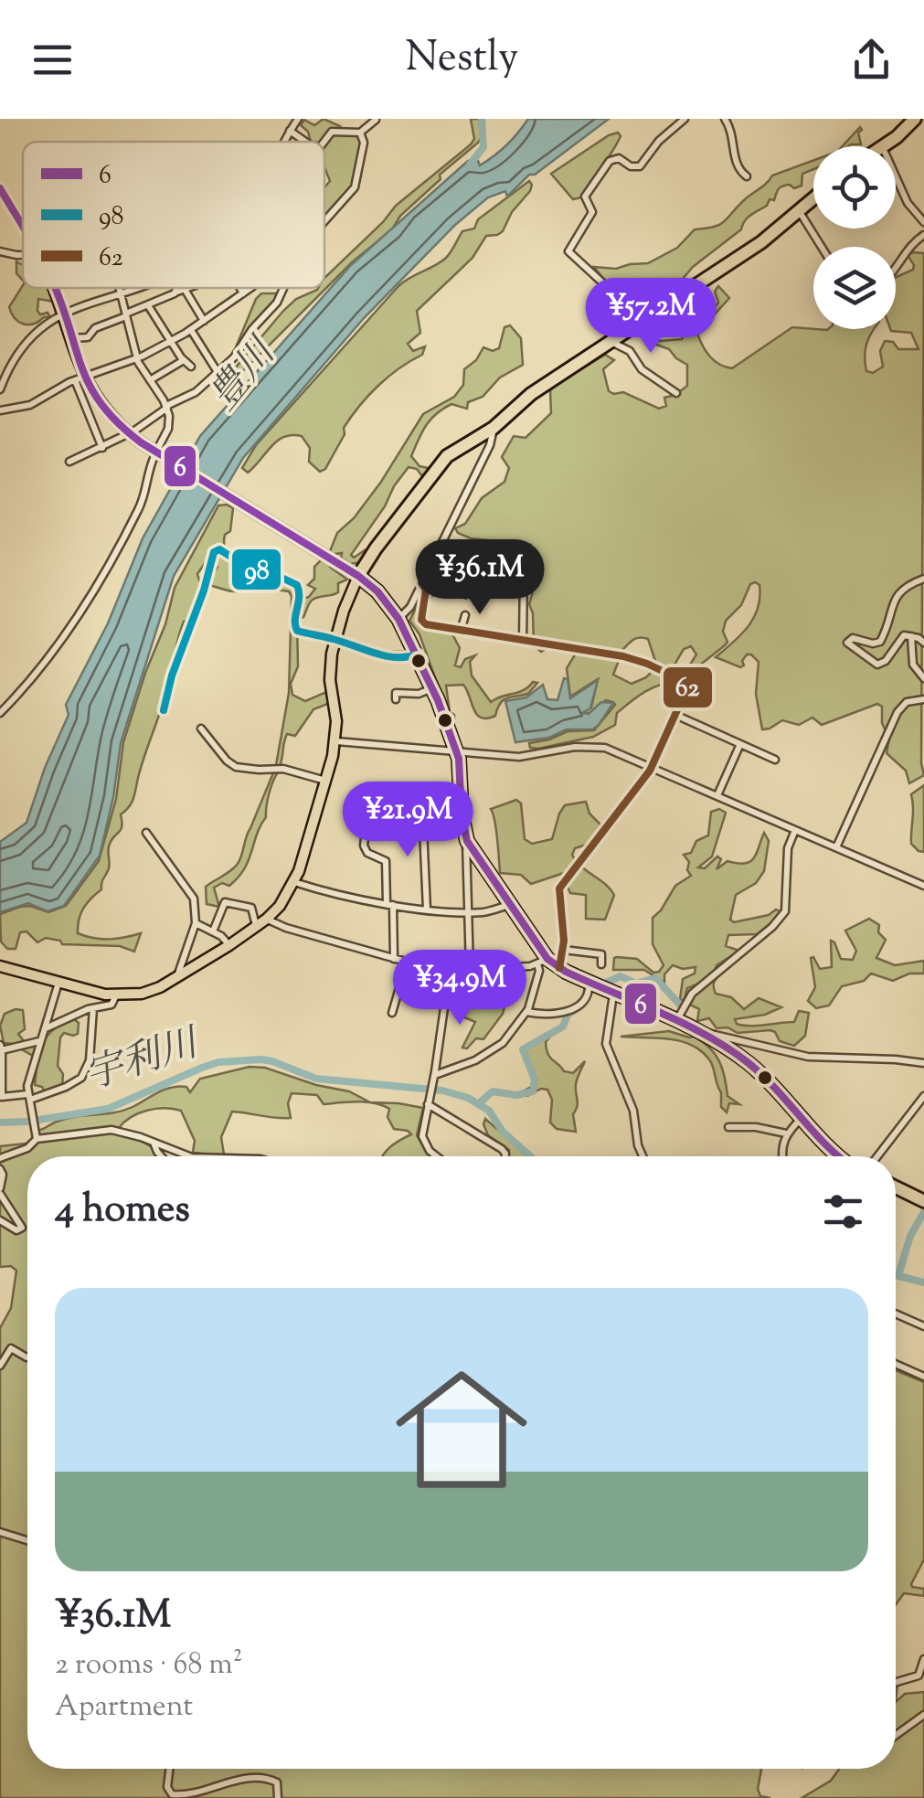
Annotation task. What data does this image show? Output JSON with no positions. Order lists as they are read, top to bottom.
{
  "water": ["豊川", "宇利川"],
  "lines": ["transit line 6", "transit line 98", "transit line 62"],
  "legend": ["6", "98", "62"],
  "page": {
    "header": "Nestly",
    "price": [
      "¥57.2M",
      "¥36.1M",
      "¥21.9M",
      "¥34.9M"
    ],
    "heading": "4 homes",
    "list": [
      {
        "name": "¥36.1M",
        "note": "2 rooms · 68 m² · Apartment"
      }
    ]
  }
}
